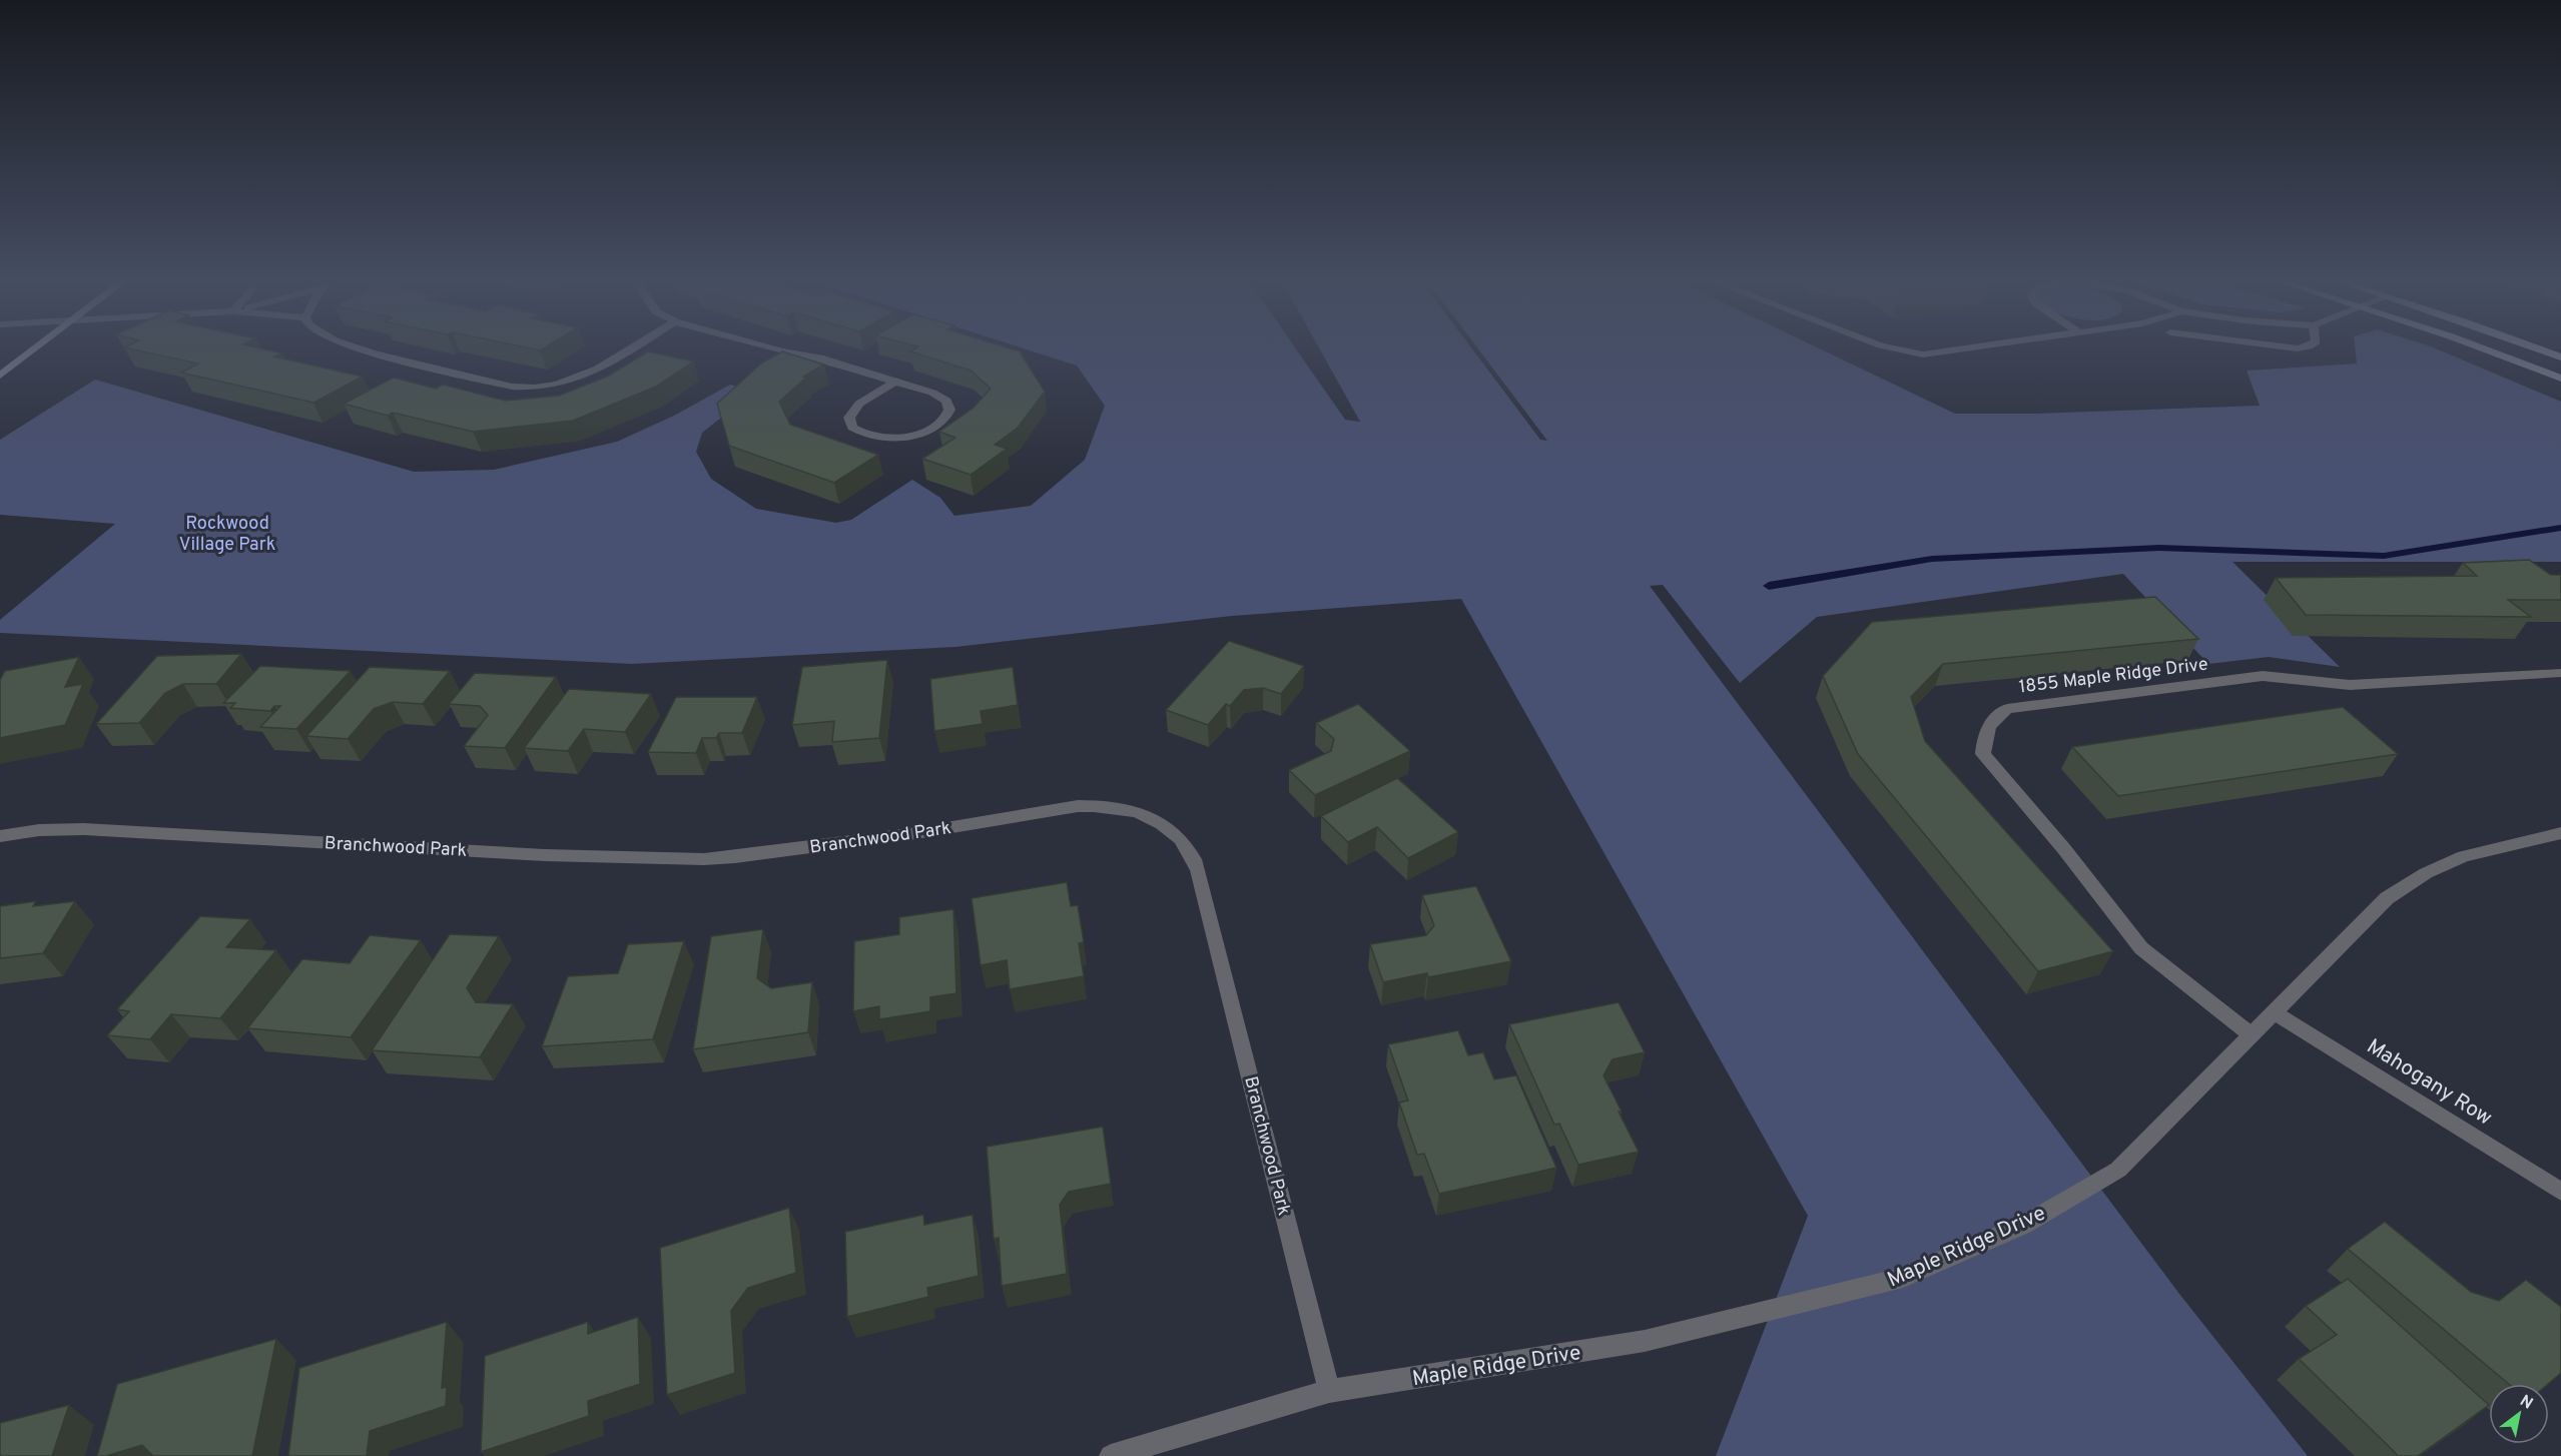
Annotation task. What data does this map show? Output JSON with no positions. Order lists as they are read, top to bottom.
{
  "streets": {
    "street": [
      "1855 Maple Ridge Drive",
      "Branchwood Park",
      "Mahogany Row",
      "Maple Ridge Drive"
    ]
  },
  "crossings": [
    ["1855 Maple Ridge Drive", "Maple Ridge Drive"],
    ["Branchwood Park", "Maple Ridge Drive"],
    ["Mahogany Row", "Maple Ridge Drive"]
  ],
  "parks": ["Rockwood Village Park"],
  "north": "top right"
}
